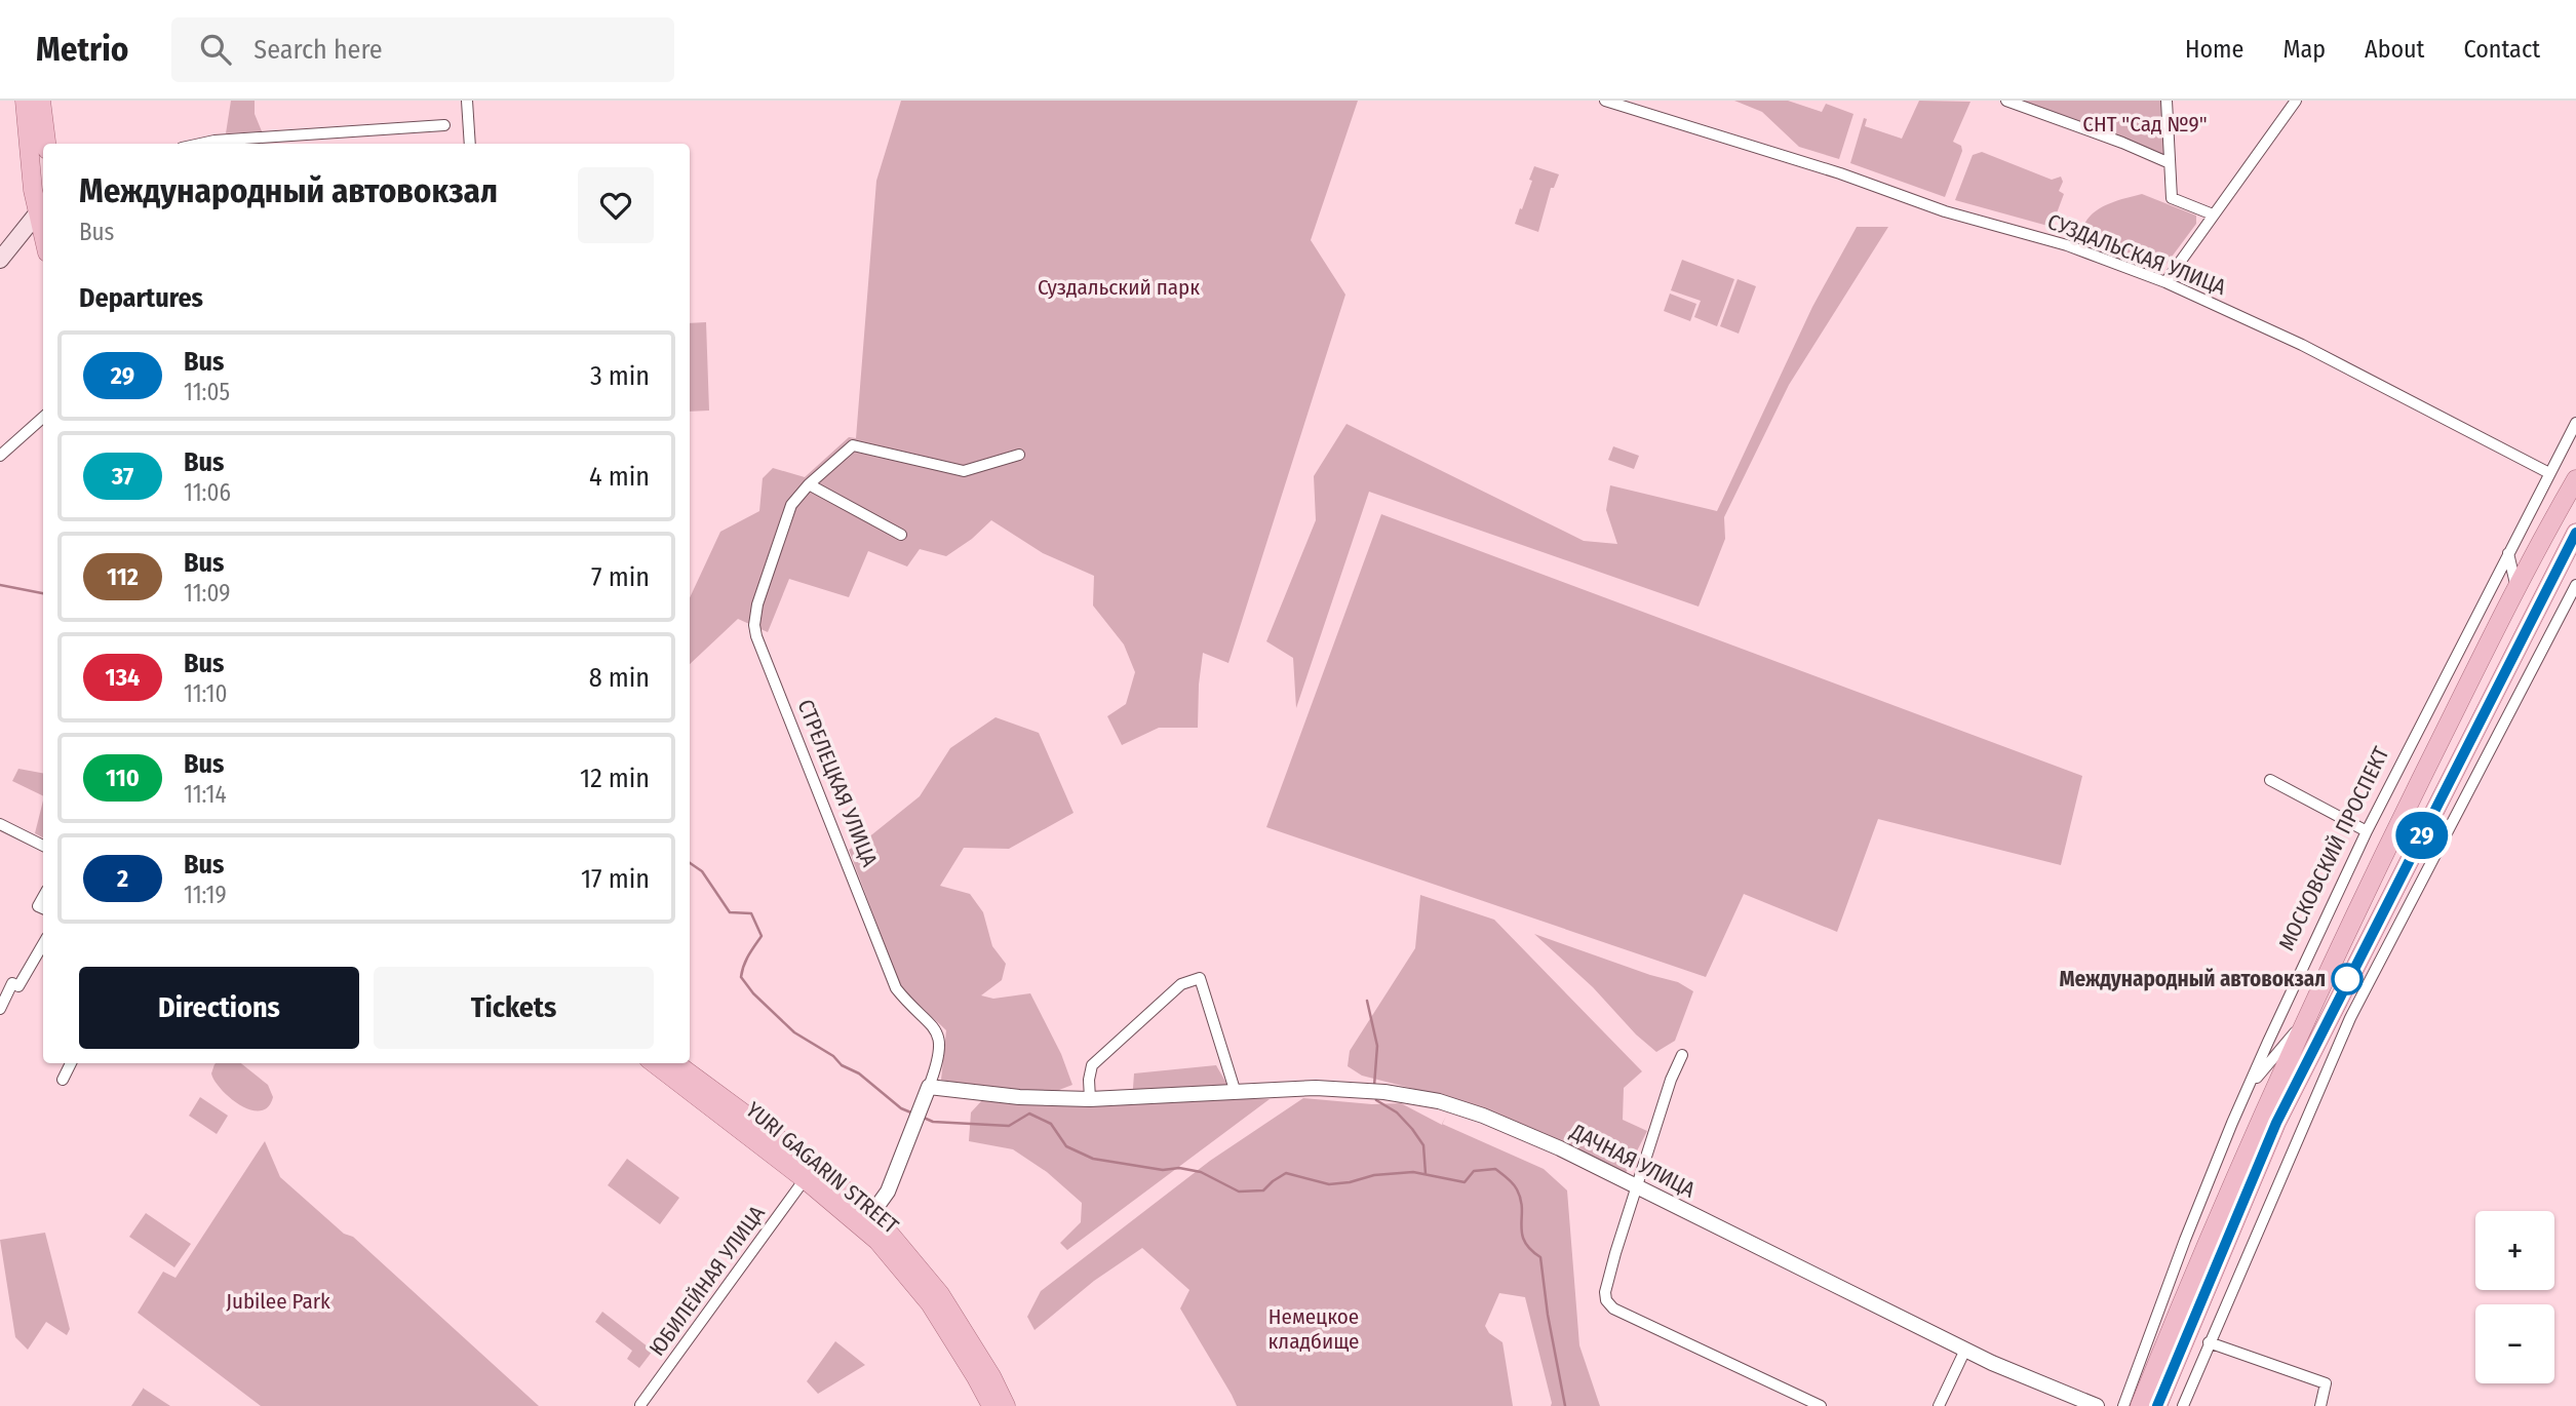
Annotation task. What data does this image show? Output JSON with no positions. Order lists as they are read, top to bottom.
{
  "streets": {
    "main road": ["YURI GAGARIN STREET"],
    "street": [
      "СУЗДАЛЬСКАЯ УЛИЦА",
      "СТРЕЛЕЦКАЯ УЛИЦА",
      "МОСКОВСКИЙ ПРОСПЕКТ",
      "ДАЧНАЯ УЛИЦА",
      "ЮБИЛЕЙНАЯ УЛИЦА"
    ]
  },
  "crossings": [
    ["СУЗДАЛЬСКАЯ УЛИЦА", "МОСКОВСКИЙ ПРОСПЕКТ"],
    ["СТРЕЛЕЦКАЯ УЛИЦА", "YURI GAGARIN STREET"],
    ["YURI GAGARIN STREET", "ЮБИЛЕЙНАЯ УЛИЦА"]
  ],
  "parks": [
    "СНТ \"Сад №9\"",
    "Суздальский парк",
    "Jubilee Park",
    "Немецкое кладбище"
  ],
  "places": ["Международный автовокзал"],
  "lines": ["bus line 29"],
  "page": {
    "header": "Metrio",
    "search": "Search here",
    "nav": [
      "Home",
      "Map",
      "About",
      "Contact"
    ],
    "on_map": "29",
    "heading": [
      ["Международный автовокзал", "Bus"],
      "Departures"
    ],
    "list": [
      {
        "mark": "29",
        "name": "Bus",
        "note": "11:05",
        "value": "3 min"
      },
      {
        "mark": "37",
        "name": "Bus",
        "note": "11:06",
        "value": "4 min"
      },
      {
        "mark": "112",
        "name": "Bus",
        "note": "11:09",
        "value": "7 min"
      },
      {
        "mark": "134",
        "name": "Bus",
        "note": "11:10",
        "value": "8 min"
      },
      {
        "mark": "110",
        "name": "Bus",
        "note": "11:14",
        "value": "12 min"
      },
      {
        "mark": "2",
        "name": "Bus",
        "note": "11:19",
        "value": "17 min"
      }
    ],
    "buttons": ["Directions", "Tickets"],
    "map_buttons": ["+", "−"]
  }
}
